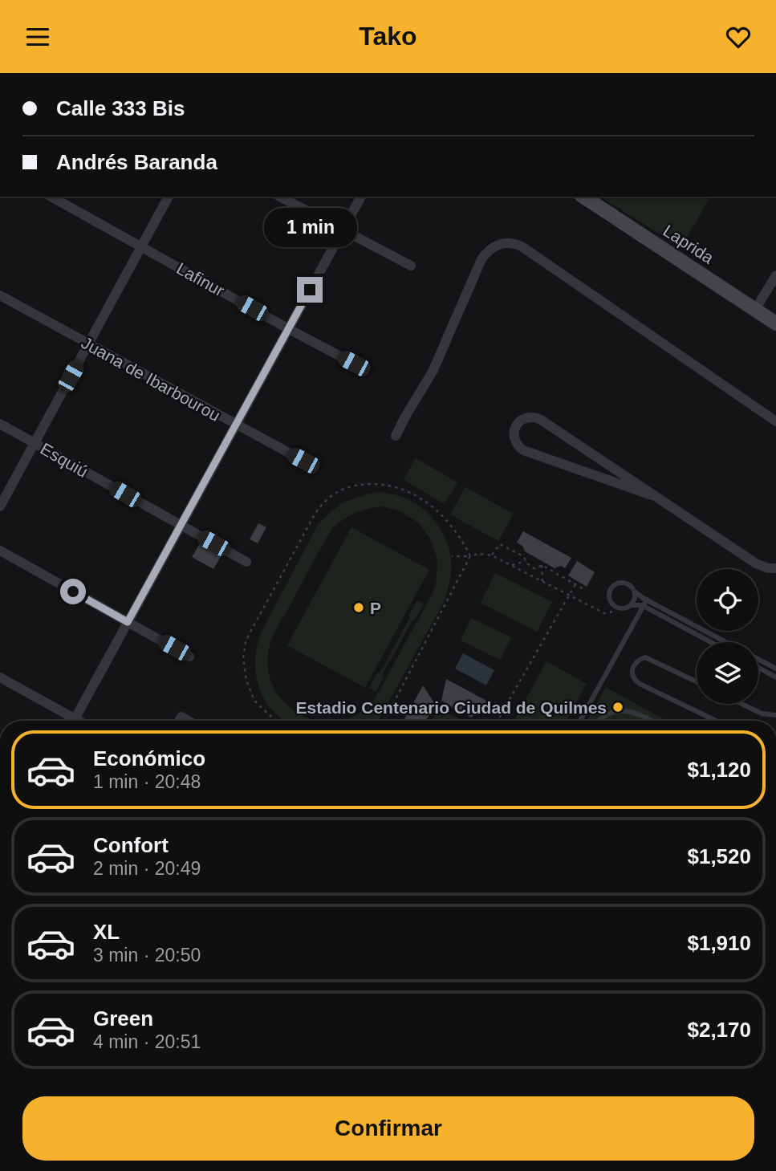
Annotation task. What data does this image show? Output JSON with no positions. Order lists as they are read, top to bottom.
{
  "streets": {
    "street": [
      "Laprida",
      "Lafinur",
      "Juana de Ibarbourou",
      "Esquiú"
    ]
  },
  "places": ["P", "Estadio Centenario Ciudad de Quilmes"],
  "page": {
    "header": "Tako",
    "banner": ["Calle 333 Bis", "Andrés Baranda"],
    "bubble": "1 min",
    "list": [
      {
        "name": "Económico",
        "note": "1 min · 20:48",
        "value": "$1,120"
      },
      {
        "name": "Confort",
        "note": "2 min · 20:49",
        "value": "$1,520"
      },
      {
        "name": "XL",
        "note": "3 min · 20:50",
        "value": "$1,910"
      },
      {
        "name": "Green",
        "note": "4 min · 20:51",
        "value": "$2,170"
      }
    ],
    "buttons": "Confirmar"
  }
}
